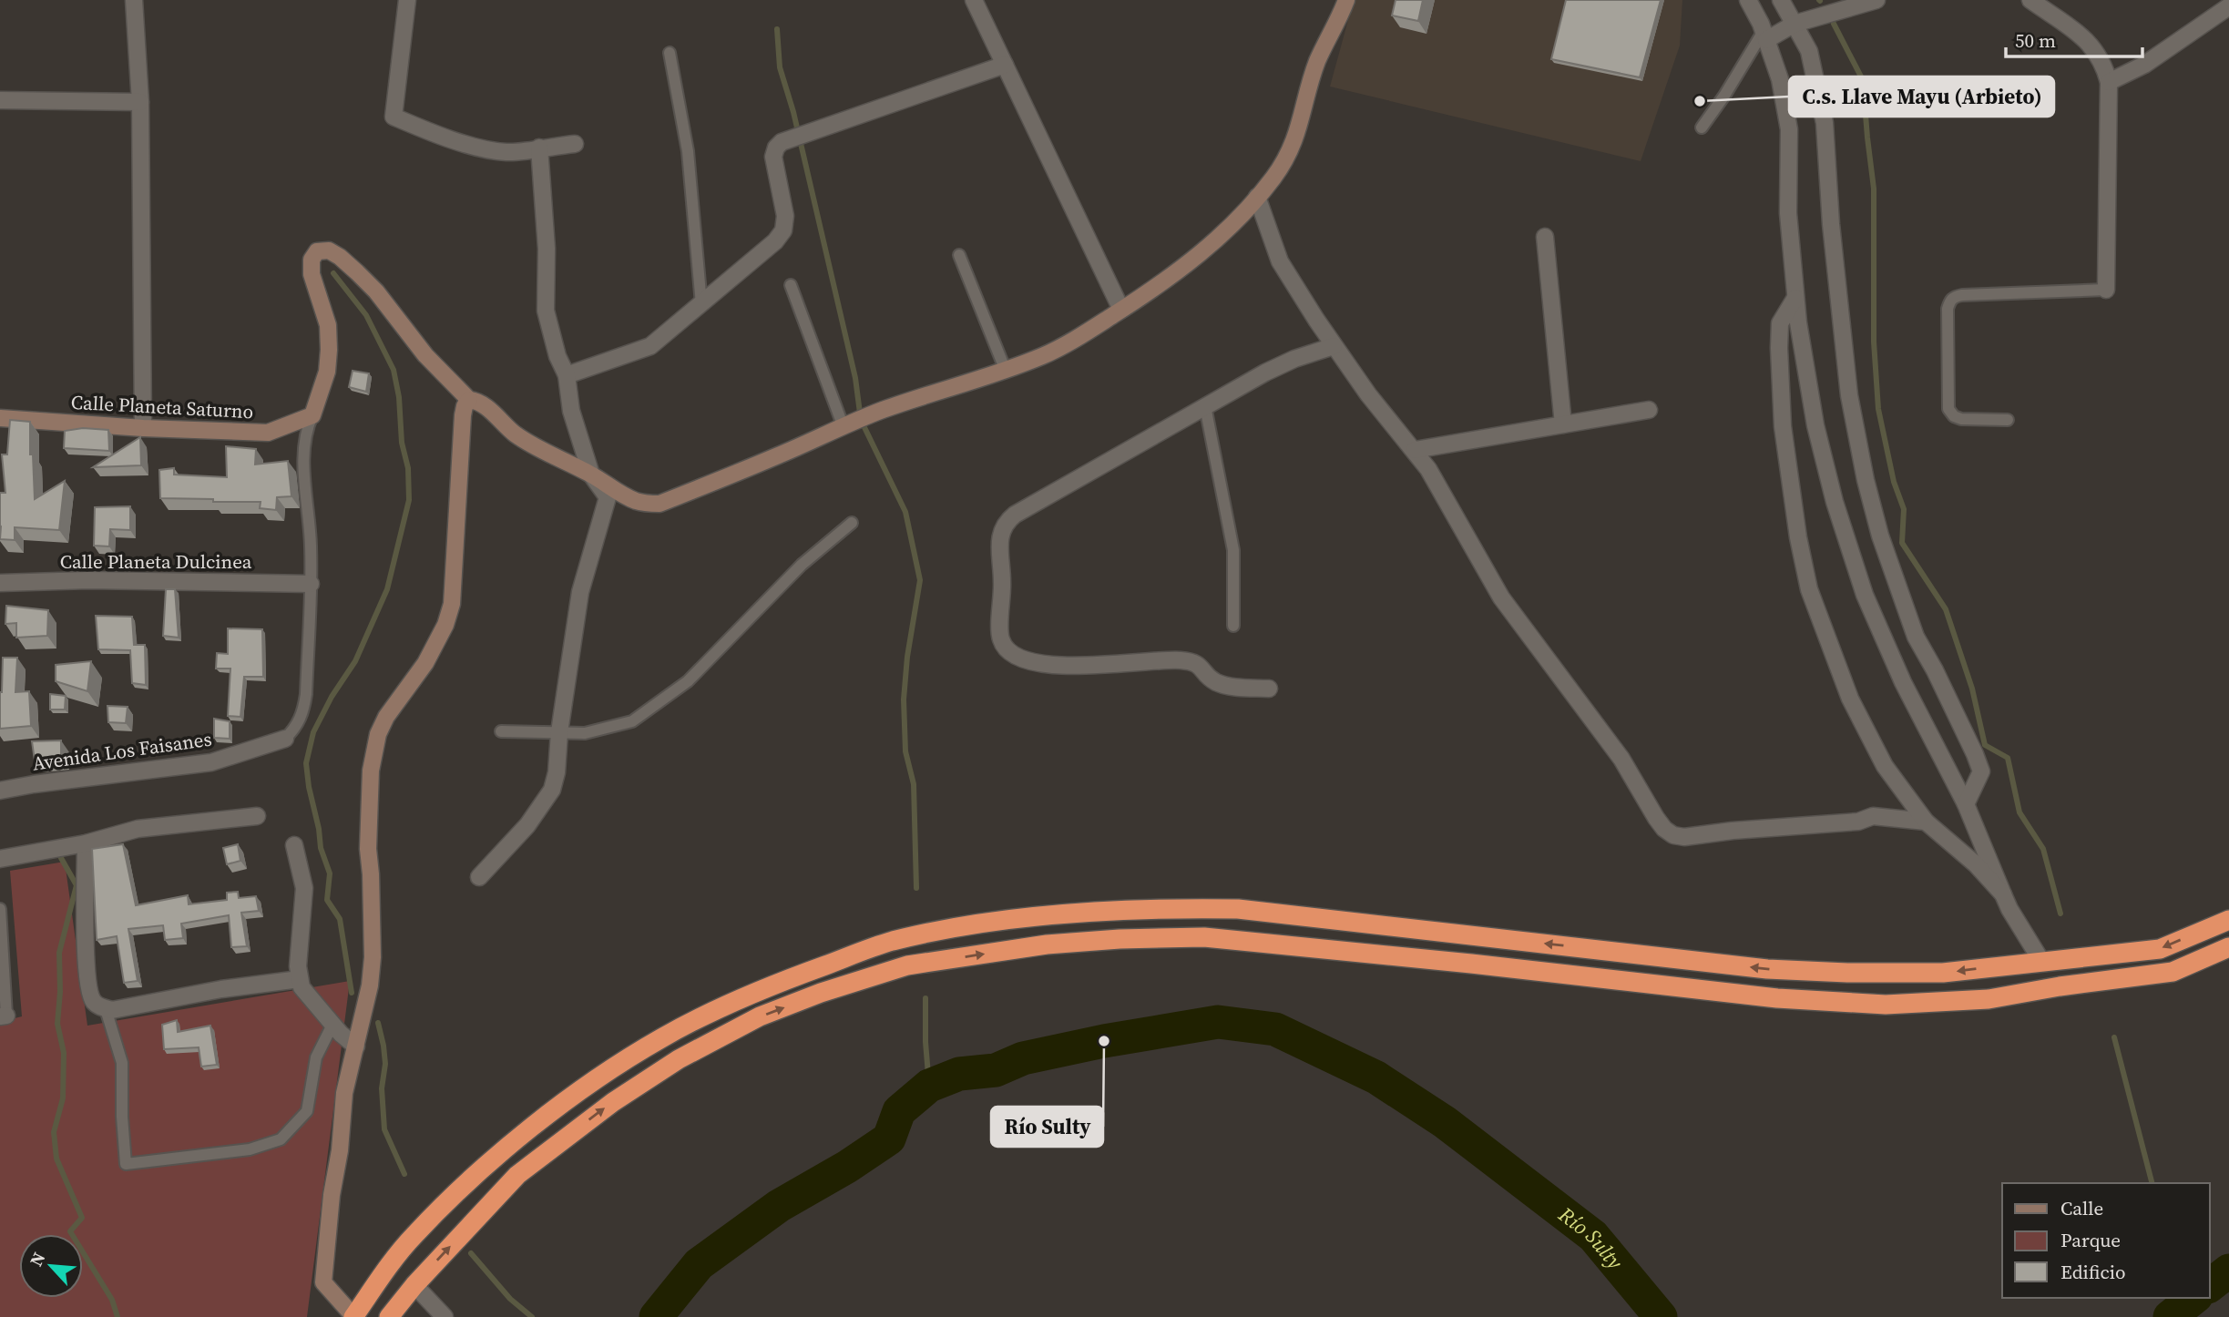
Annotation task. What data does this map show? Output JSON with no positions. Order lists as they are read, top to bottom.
{
  "streets": {
    "street": ["Calle Planeta Saturno", "Calle Planeta Dulcinea", "Avenida Los Faisanes"]
  },
  "water": ["Río Sulty"],
  "places": ["C.s. Llave Mayu (Arbieto)", "Río Sulty"],
  "legend": ["Calle", "Parque", "Edificio"],
  "scale_bar": "50 m",
  "north": "top left"
}
